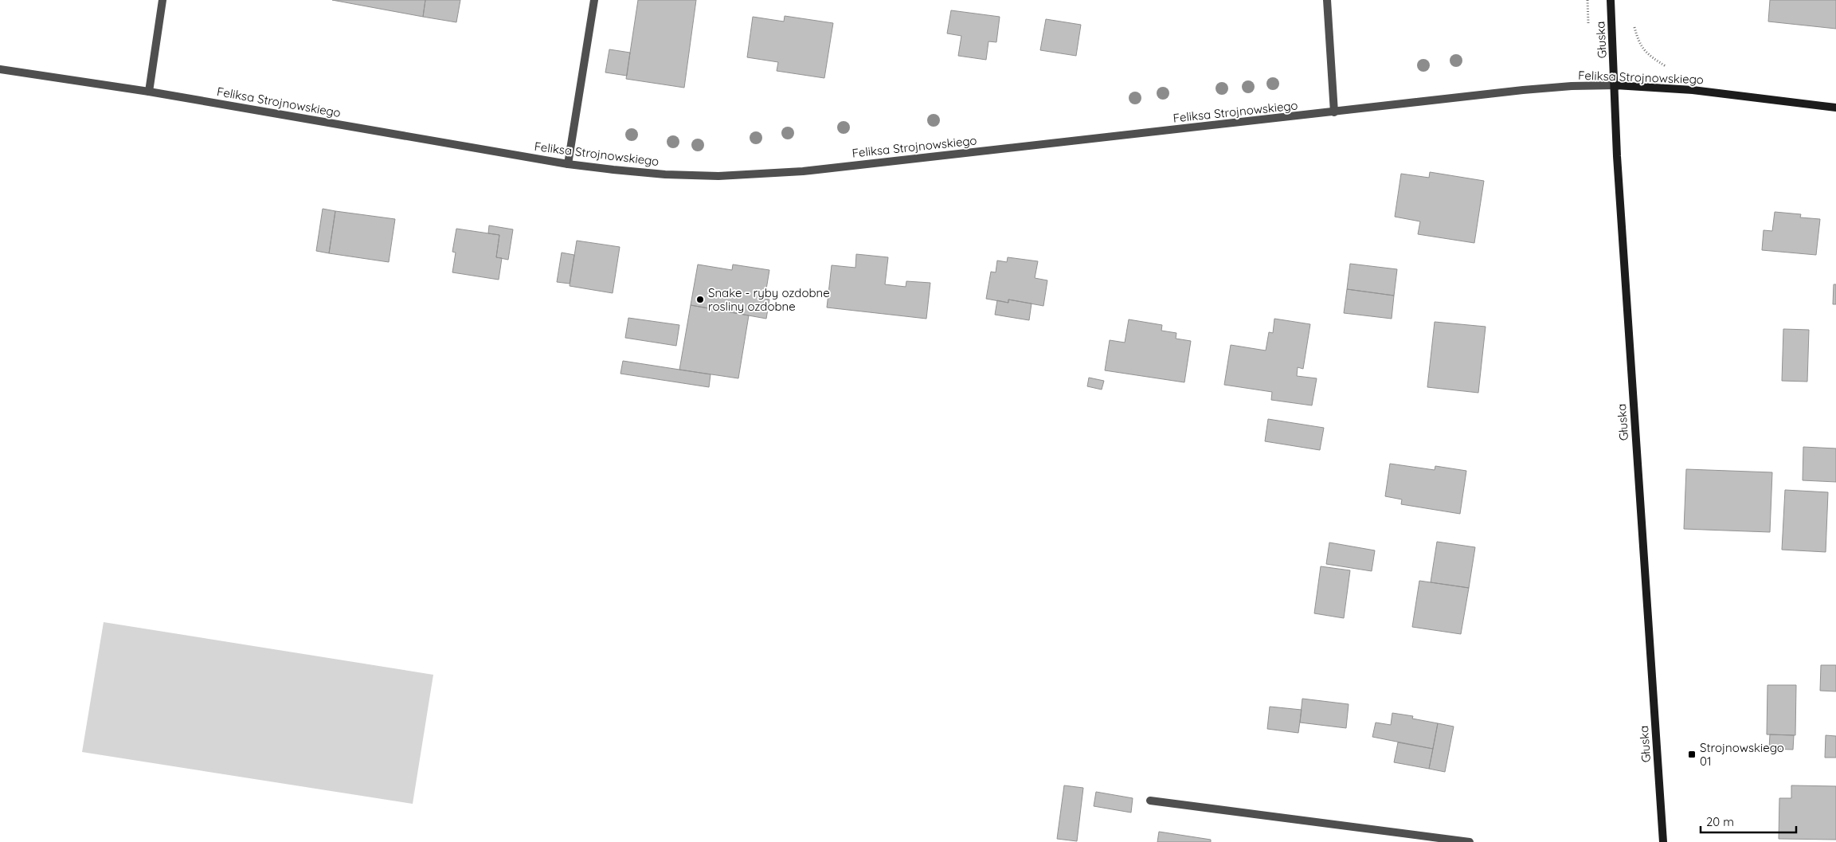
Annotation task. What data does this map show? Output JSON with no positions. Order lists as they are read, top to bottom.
{
  "streets": {
    "street": ["Głuska", "Feliksa Strojnowskiego"]
  },
  "crossings": [
    ["Głuska", "Feliksa Strojnowskiego"]
  ],
  "places": {
    "other": ["Snake - ryby ozdobne rosliny ozdobne"],
    "transit": ["Strojnowskiego 01"]
  },
  "scale_bar": "20 m"
}
